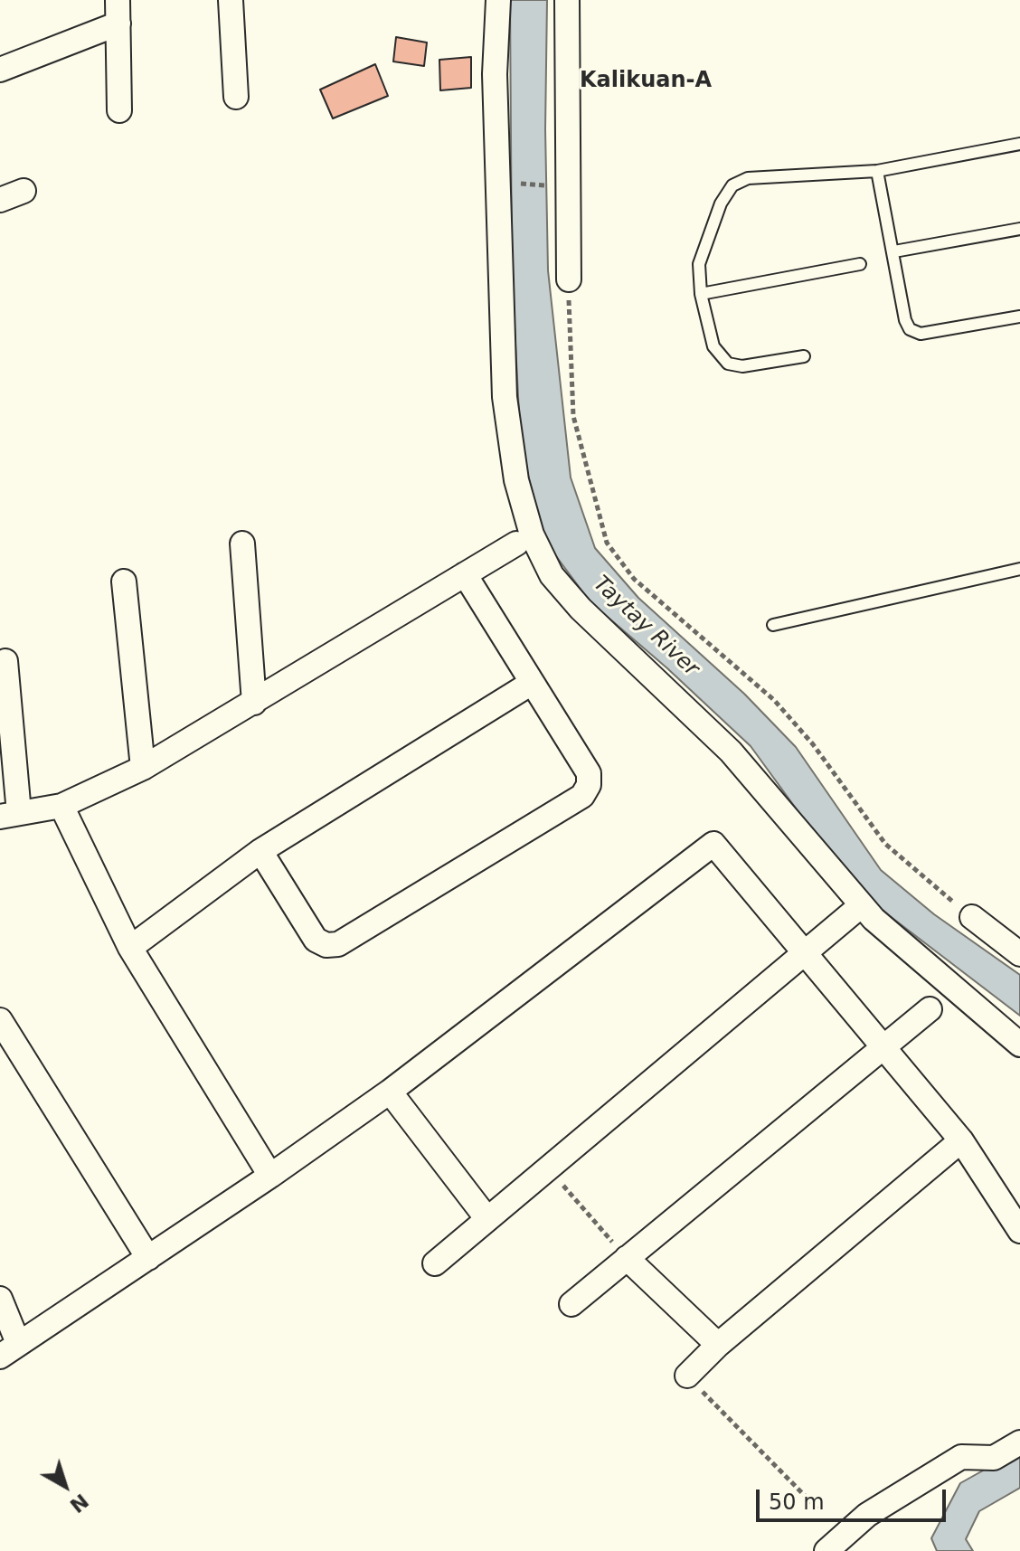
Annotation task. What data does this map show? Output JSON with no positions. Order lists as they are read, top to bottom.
{
  "districts": ["Kalikuan-A"],
  "water": ["Taytay River"],
  "scale_bar": "50 m",
  "north": "bottom right"
}
